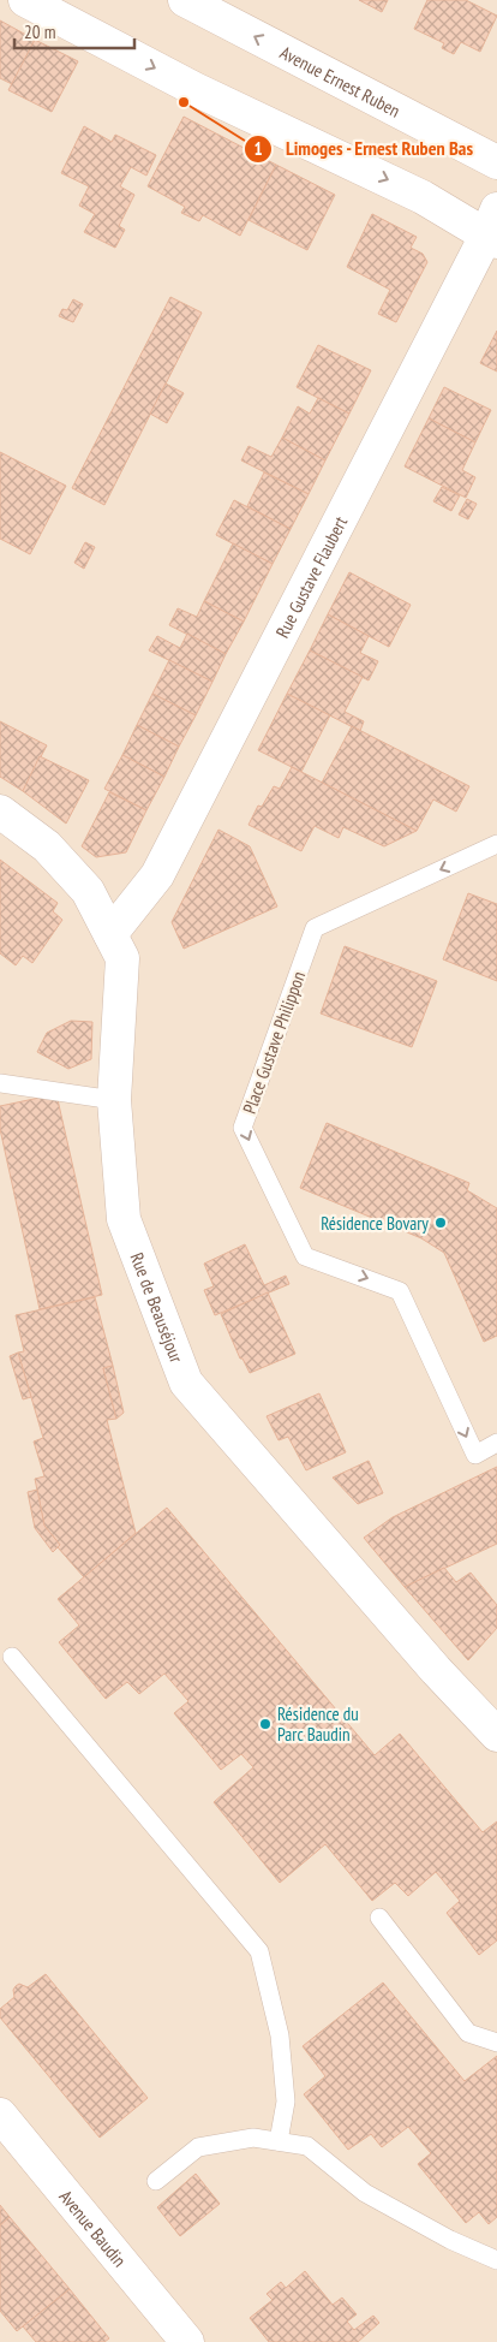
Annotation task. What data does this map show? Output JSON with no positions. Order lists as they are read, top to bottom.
{
  "streets": {
    "street": [
      "Avenue Ernest Ruben",
      "Rue Gustave Flaubert",
      "Rue de Beauséjour",
      "Avenue Baudin"
    ],
    "lane": ["Place Gustave Philippon"]
  },
  "crossings": [
    ["Rue Gustave Flaubert", "Rue de Beauséjour"]
  ],
  "places": ["Limoges - Ernest Ruben Bas", "Résidence Bovary", "Résidence du Parc Baudin"],
  "scale_bar": "20 m"
}
